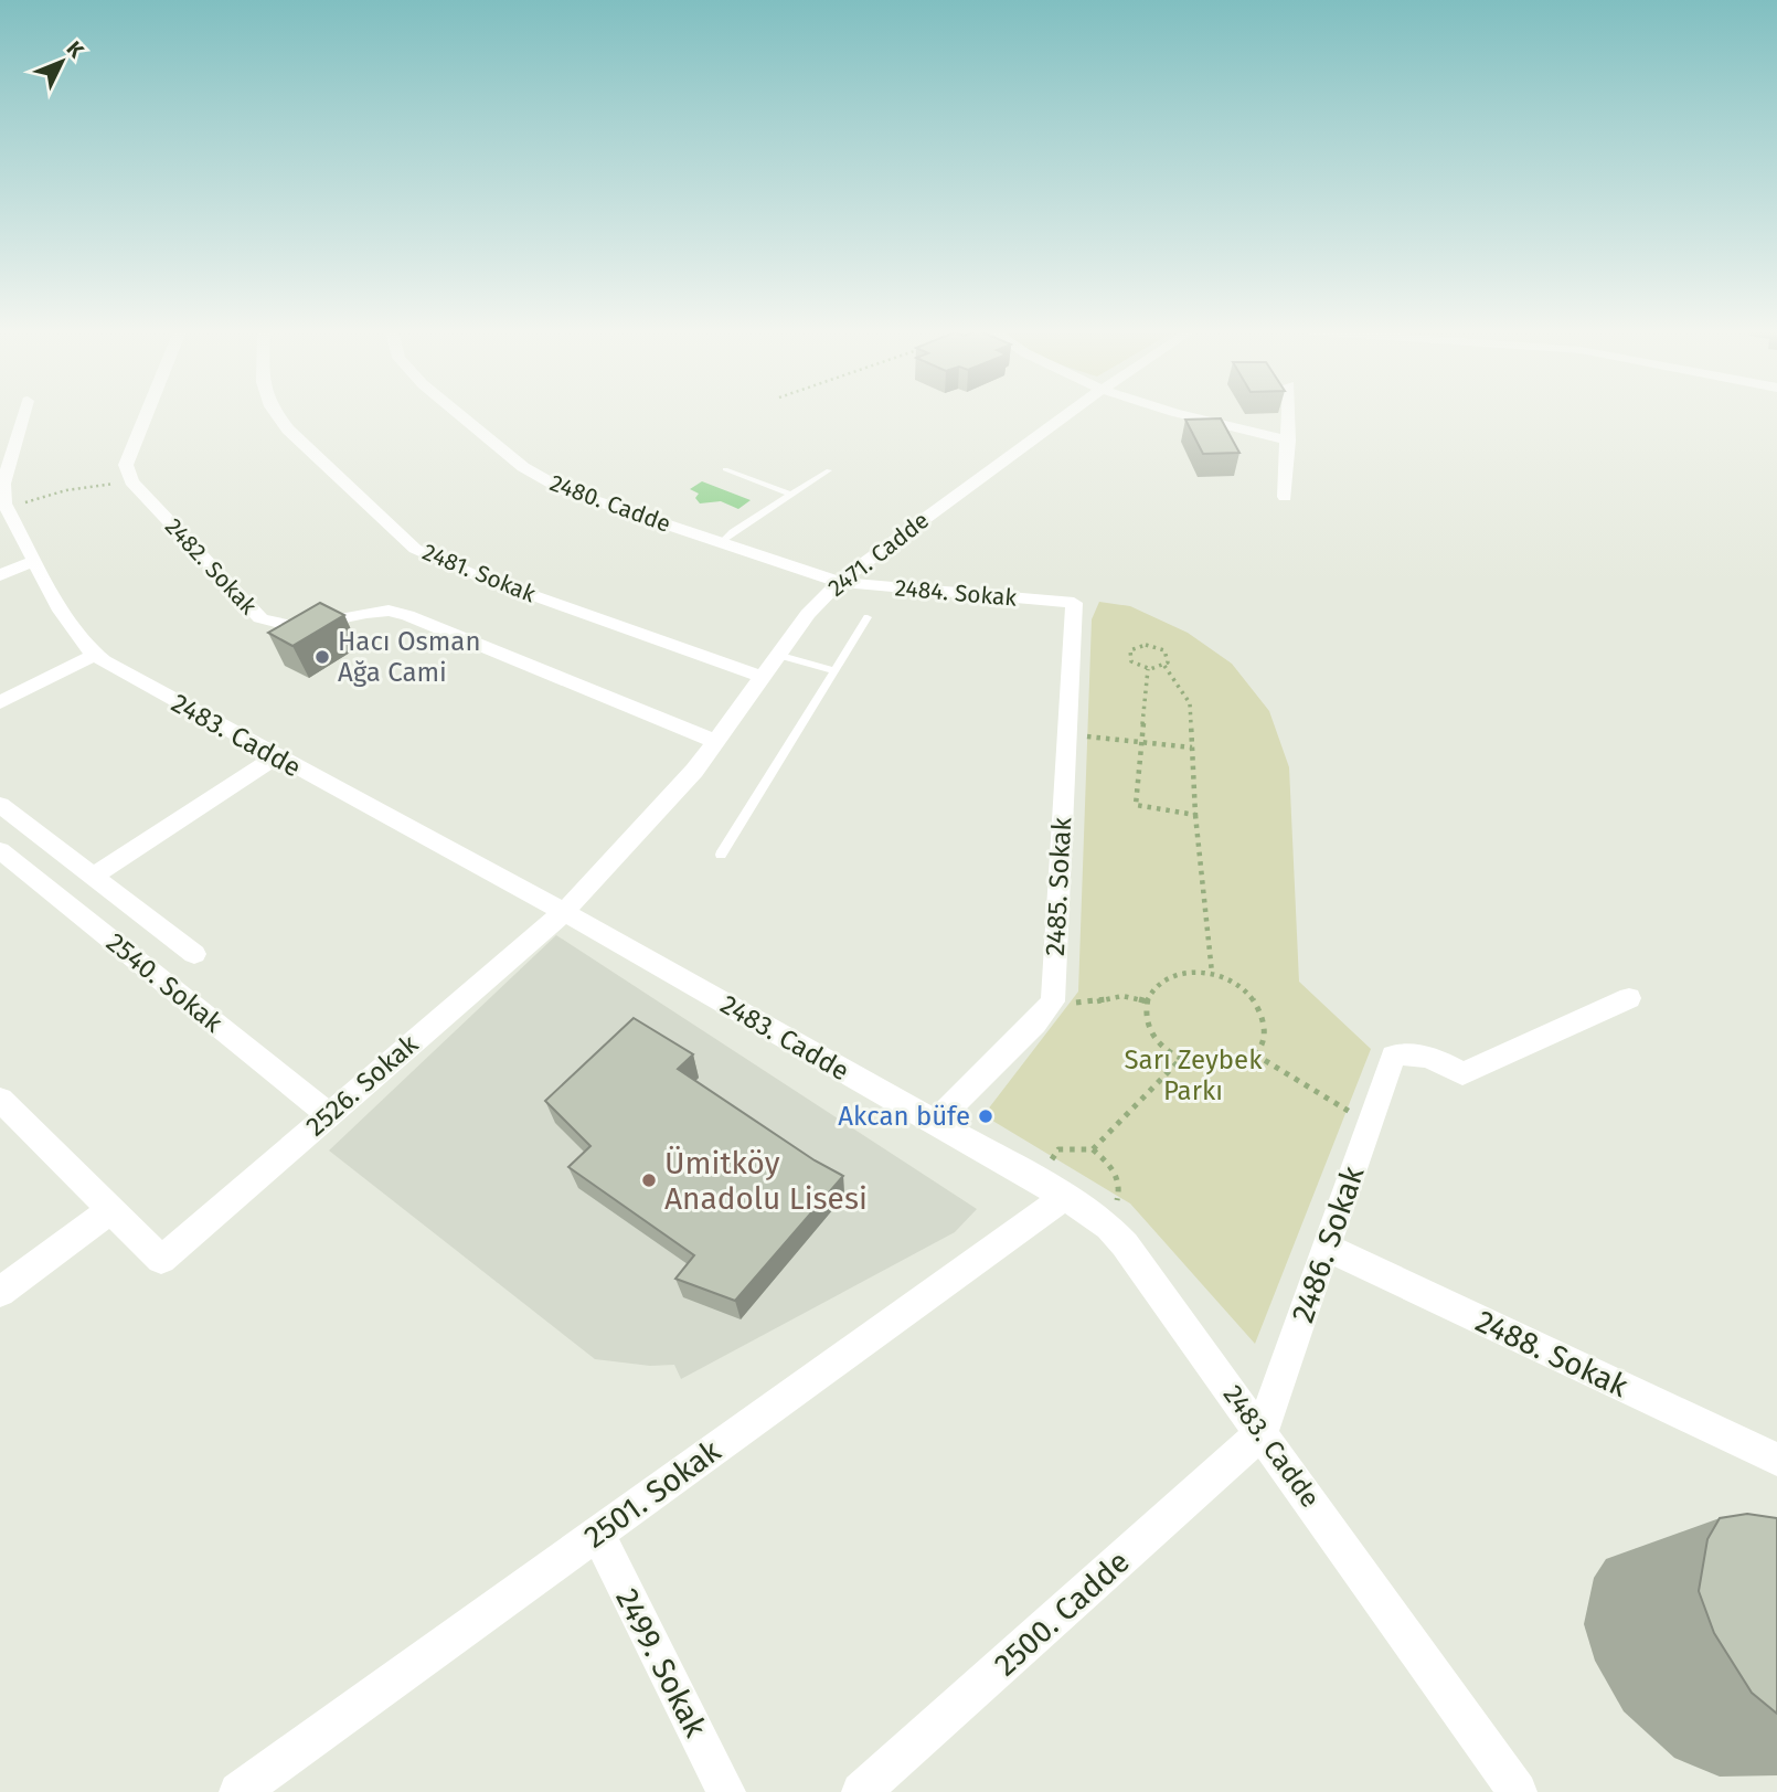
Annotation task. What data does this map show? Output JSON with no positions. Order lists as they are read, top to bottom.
{
  "streets": {
    "street": [
      "2480. Cadde",
      "2471. Cadde",
      "2482. Sokak",
      "2481. Sokak",
      "2484. Sokak",
      "2483. Cadde",
      "2485. Sokak",
      "2540. Sokak",
      "2526. Sokak",
      "2486. Sokak",
      "2488. Sokak",
      "2501. Sokak",
      "2500. Cadde",
      "2499. Sokak"
    ]
  },
  "crossings": [
    ["2480. Cadde", "2471. Cadde"],
    ["2480. Cadde", "2484. Sokak"],
    ["2471. Cadde", "2482. Sokak"],
    ["2471. Cadde", "2481. Sokak"],
    ["2471. Cadde", "2484. Sokak"],
    ["2471. Cadde", "2483. Cadde"],
    ["2471. Cadde", "2526. Sokak"],
    ["2484. Sokak", "2485. Sokak"],
    ["2483. Cadde", "2526. Sokak"],
    ["2483. Cadde", "2486. Sokak"],
    ["2483. Cadde", "2501. Sokak"],
    ["2483. Cadde", "2500. Cadde"],
    ["2540. Sokak", "2526. Sokak"],
    ["2486. Sokak", "2488. Sokak"],
    ["2486. Sokak", "2500. Cadde"],
    ["2501. Sokak", "2499. Sokak"]
  ],
  "parks": ["Sarı Zeybek Parkı"],
  "places": ["Hacı Osman Ağa Cami", "Akcan büfe", "Ümitköy Anadolu Lisesi"],
  "north": "top right"
}
